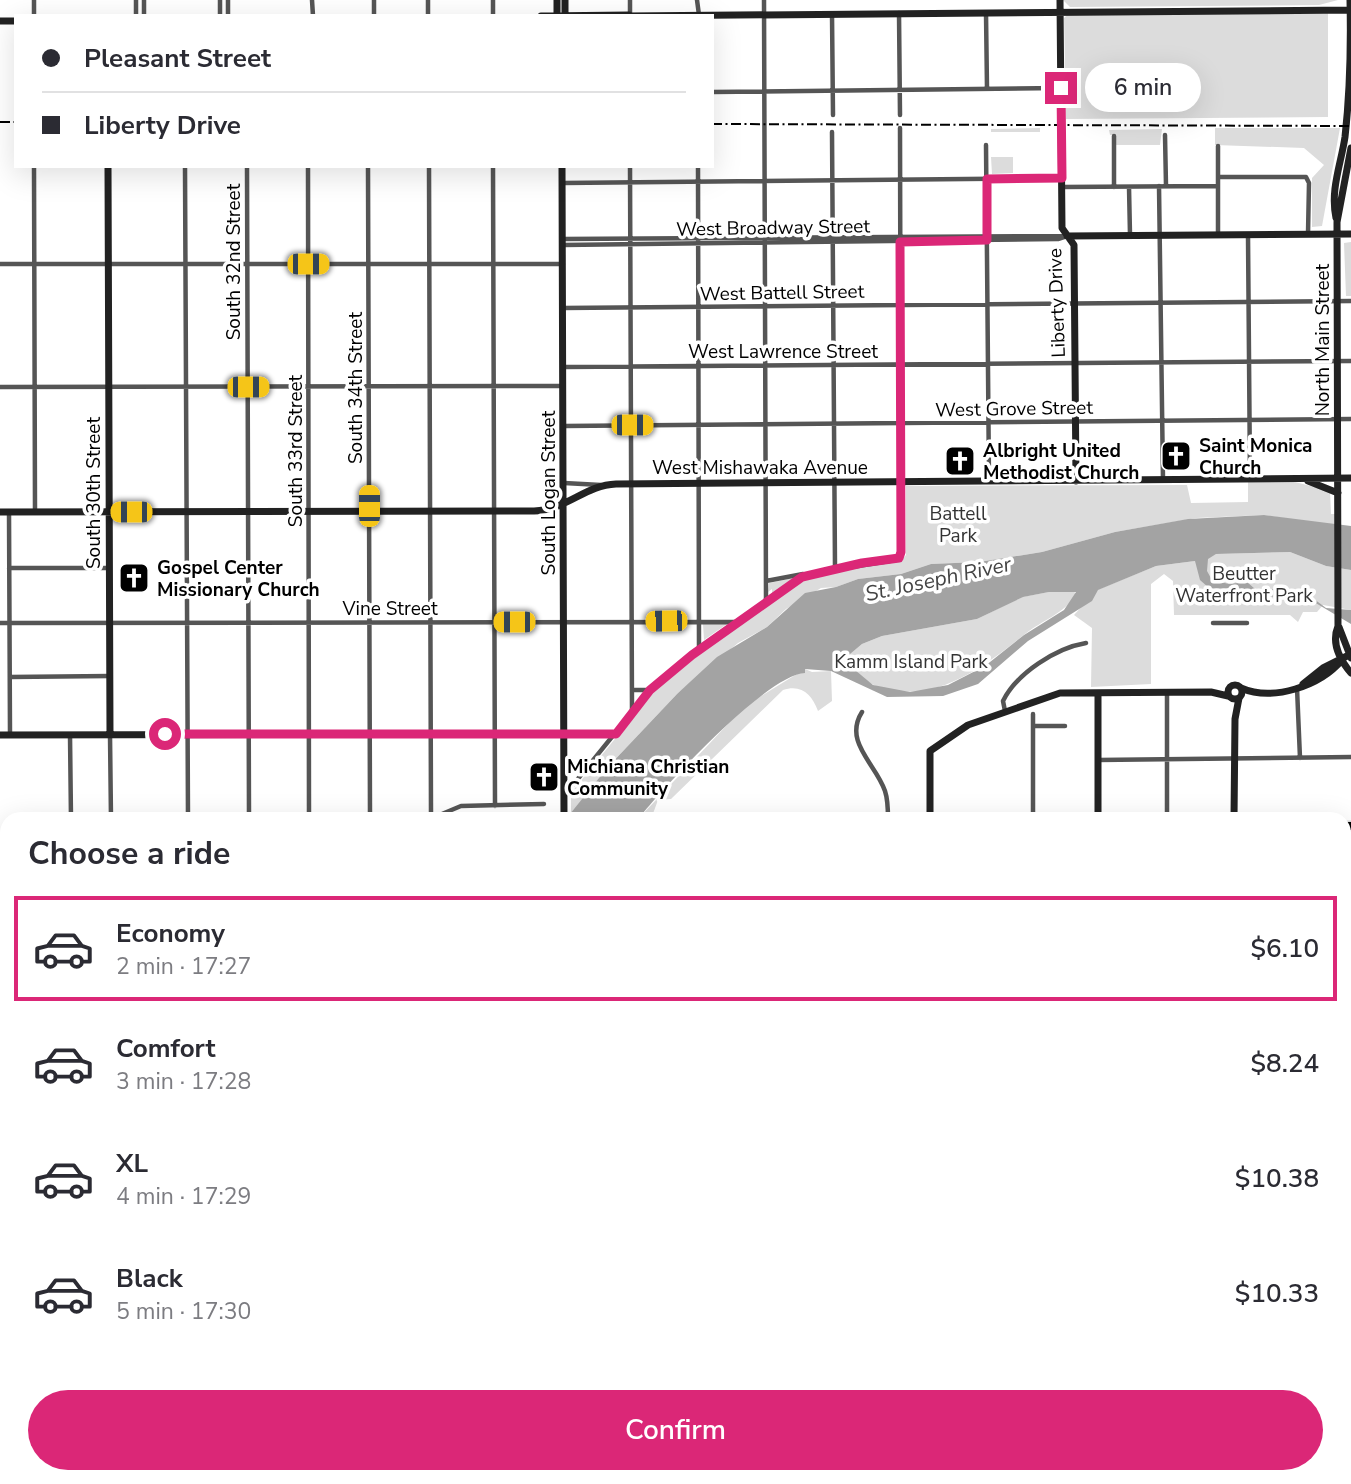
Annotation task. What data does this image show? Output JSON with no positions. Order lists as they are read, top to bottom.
{
  "streets": {
    "street": [
      "West Broadway Street",
      "South 32nd Street",
      "West Battell Street",
      "Liberty Drive",
      "North Main Street",
      "West Lawrence Street",
      "South 34th Street",
      "West Grove Street",
      "South 33rd Street",
      "West Mishawaka Avenue",
      "South 30th Street",
      "South Logan Street",
      "Vine Street"
    ]
  },
  "crossings": [
    ["West Broadway Street", "Liberty Drive"],
    ["West Broadway Street", "North Main Street"],
    ["West Broadway Street", "South Logan Street"],
    ["South 32nd Street", "Vine Street"],
    ["West Battell Street", "Liberty Drive"],
    ["West Battell Street", "North Main Street"],
    ["West Battell Street", "South Logan Street"],
    ["Liberty Drive", "West Lawrence Street"],
    ["Liberty Drive", "West Grove Street"],
    ["Liberty Drive", "West Mishawaka Avenue"],
    ["North Main Street", "West Lawrence Street"],
    ["North Main Street", "West Grove Street"],
    ["North Main Street", "West Mishawaka Avenue"],
    ["West Lawrence Street", "South Logan Street"],
    ["South 34th Street", "Vine Street"],
    ["West Grove Street", "South Logan Street"],
    ["South 33rd Street", "Vine Street"],
    ["West Mishawaka Avenue", "South Logan Street"],
    ["South 30th Street", "Vine Street"],
    ["South Logan Street", "Vine Street"]
  ],
  "water": ["St. Joseph River"],
  "parks": ["Battell Park", "Beutter Waterfront Park", "Kamm Island Park"],
  "places": {
    "church": [
      "Saint Monica Church",
      "Albright United Methodist Church",
      "Gospel Center Missionary Church",
      "Michiana Christian Community"
    ]
  },
  "page": {
    "banner": ["Pleasant Street", "Liberty Drive"],
    "bubble": "6 min",
    "heading": "Choose a ride",
    "list": [
      {
        "name": "Economy",
        "note": "2 min · 17:27",
        "value": "$6.10"
      },
      {
        "name": "Comfort",
        "note": "3 min · 17:28",
        "value": "$8.24"
      },
      {
        "name": "XL",
        "note": "4 min · 17:29",
        "value": "$10.38"
      },
      {
        "name": "Black",
        "note": "5 min · 17:30",
        "value": "$10.33"
      }
    ],
    "buttons": "Confirm"
  }
}
